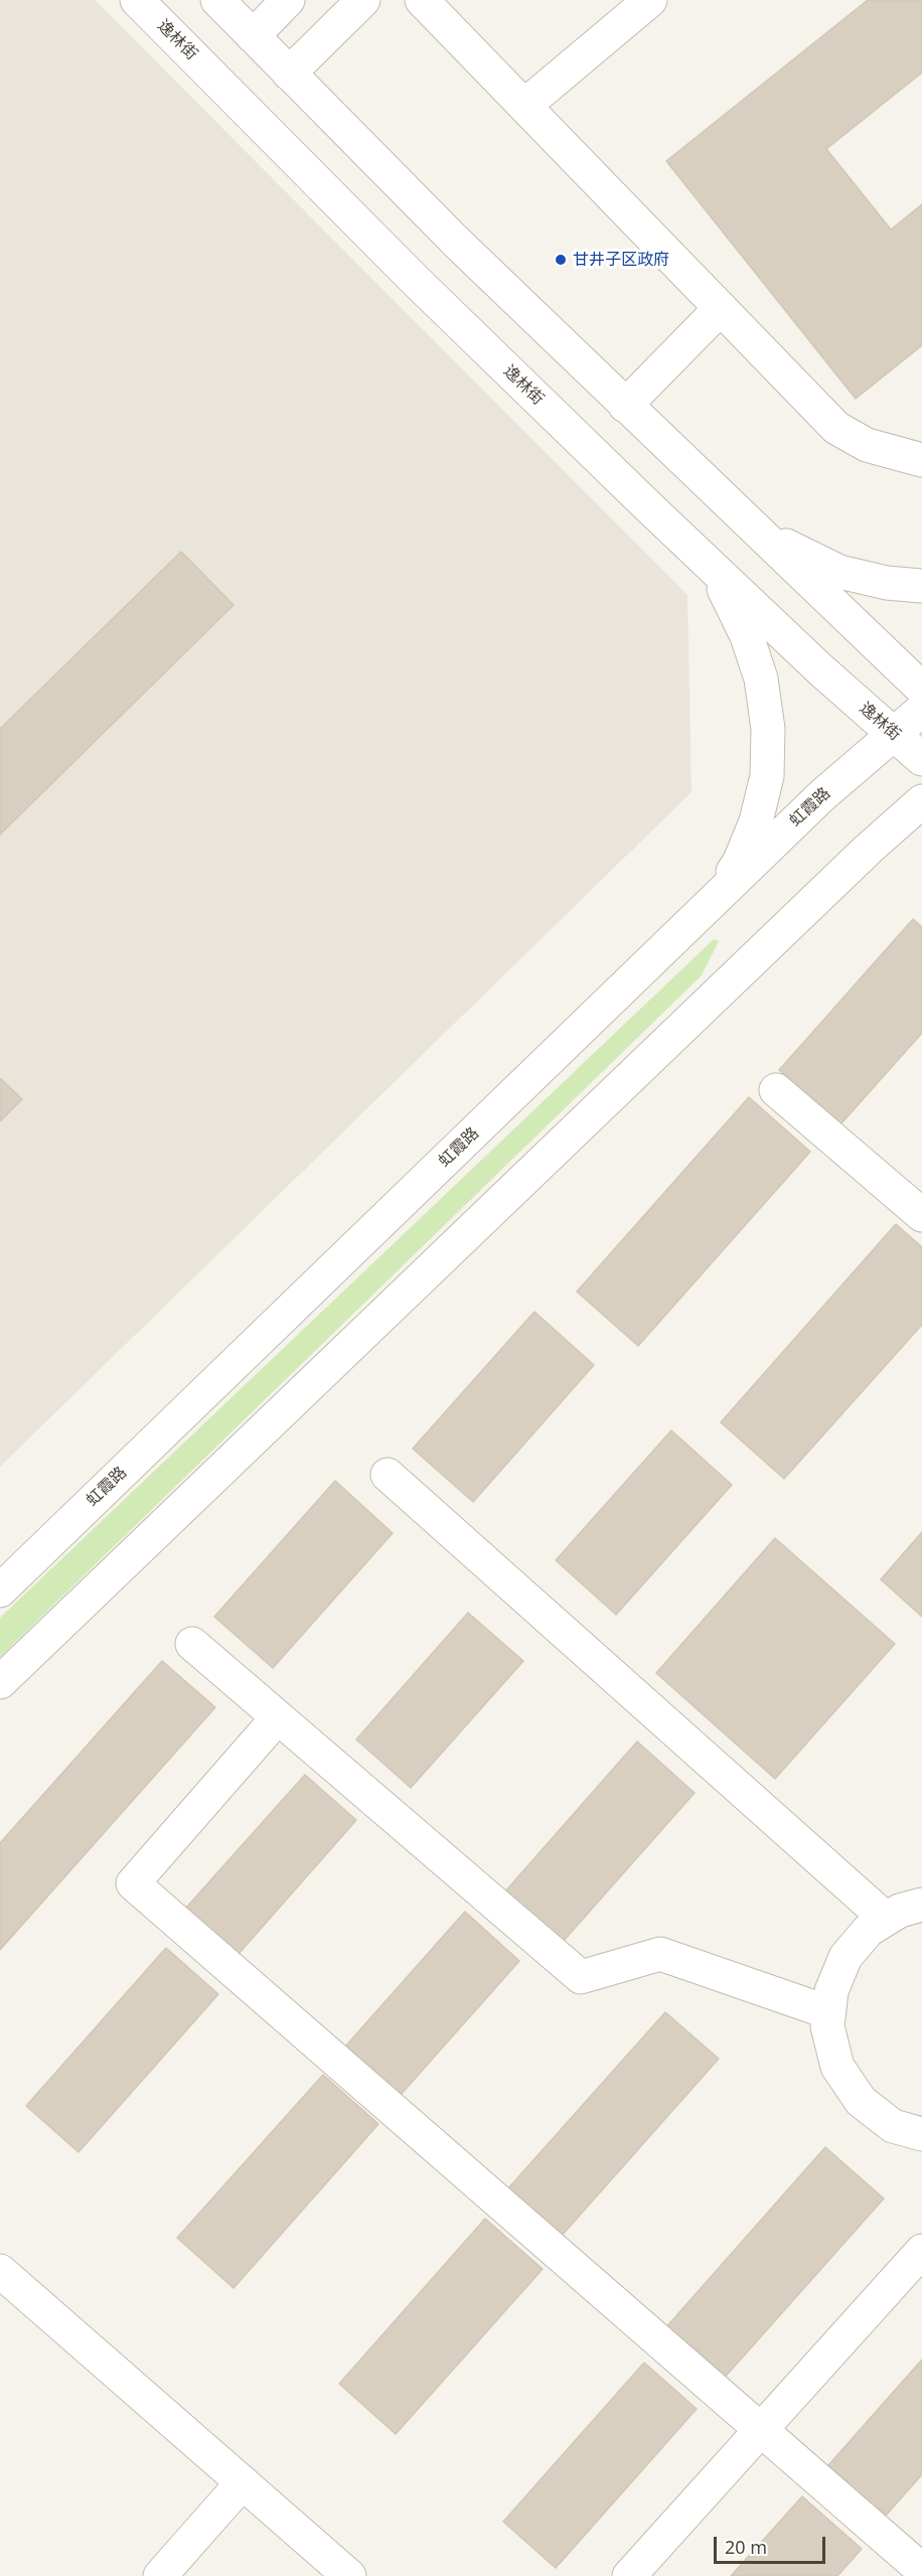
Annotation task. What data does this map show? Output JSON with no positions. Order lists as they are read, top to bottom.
{
  "streets": {
    "street": ["逸林街", "虹霞路"]
  },
  "crossings": [
    ["逸林街", "虹霞路"]
  ],
  "places": ["甘井子区政府"],
  "scale_bar": "20 m"
}
